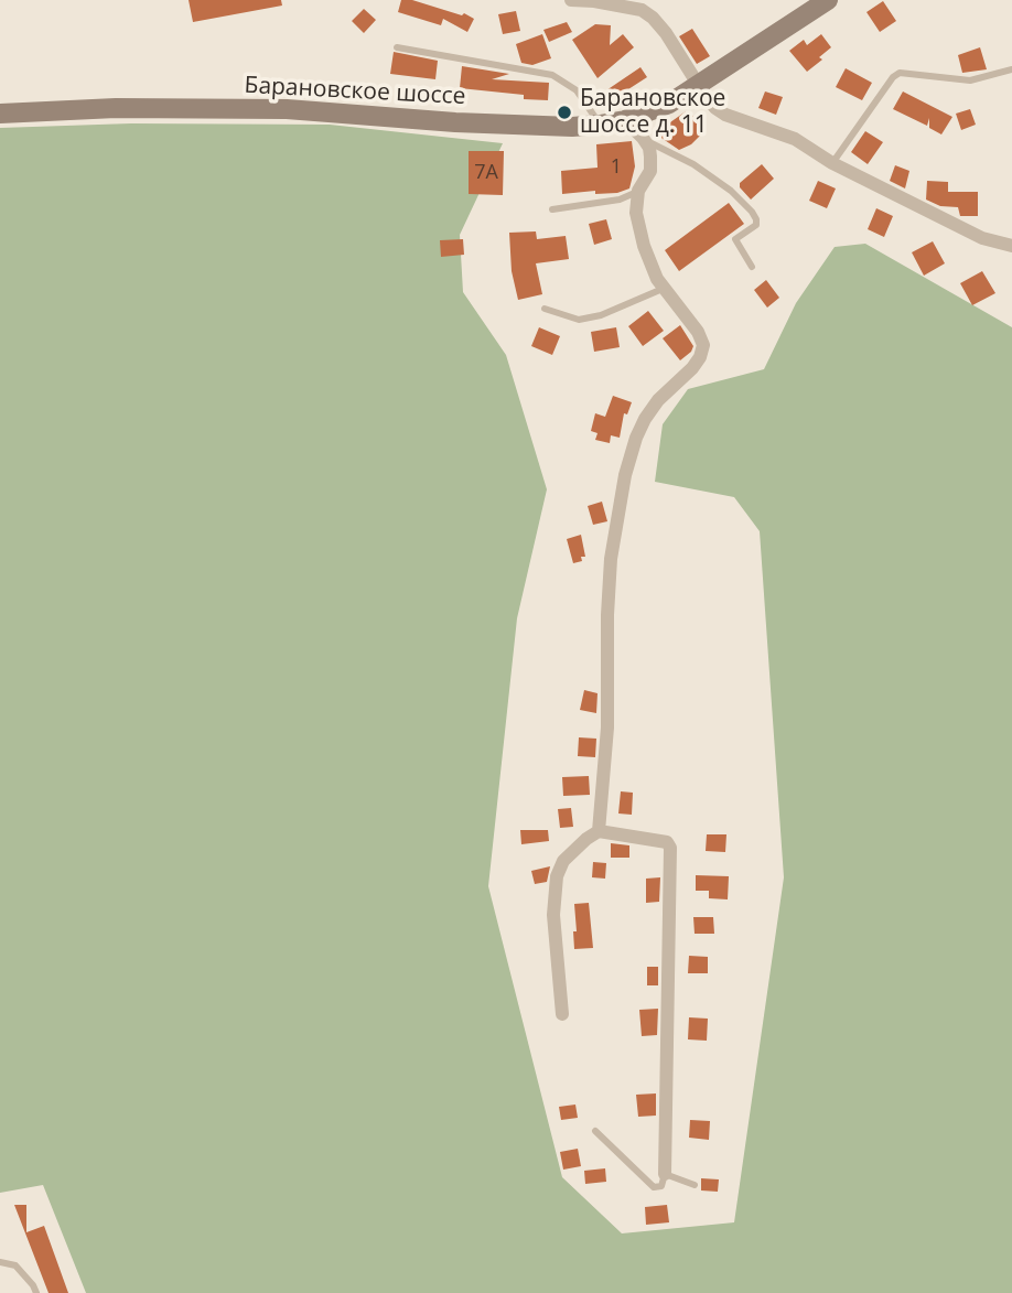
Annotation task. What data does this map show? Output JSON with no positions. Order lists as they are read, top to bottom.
{
  "streets": {
    "main road": ["Барановское шоссе"]
  },
  "places": ["Барановское шоссе д. 11"],
  "house_numbers": ["1", "7А"]
}
